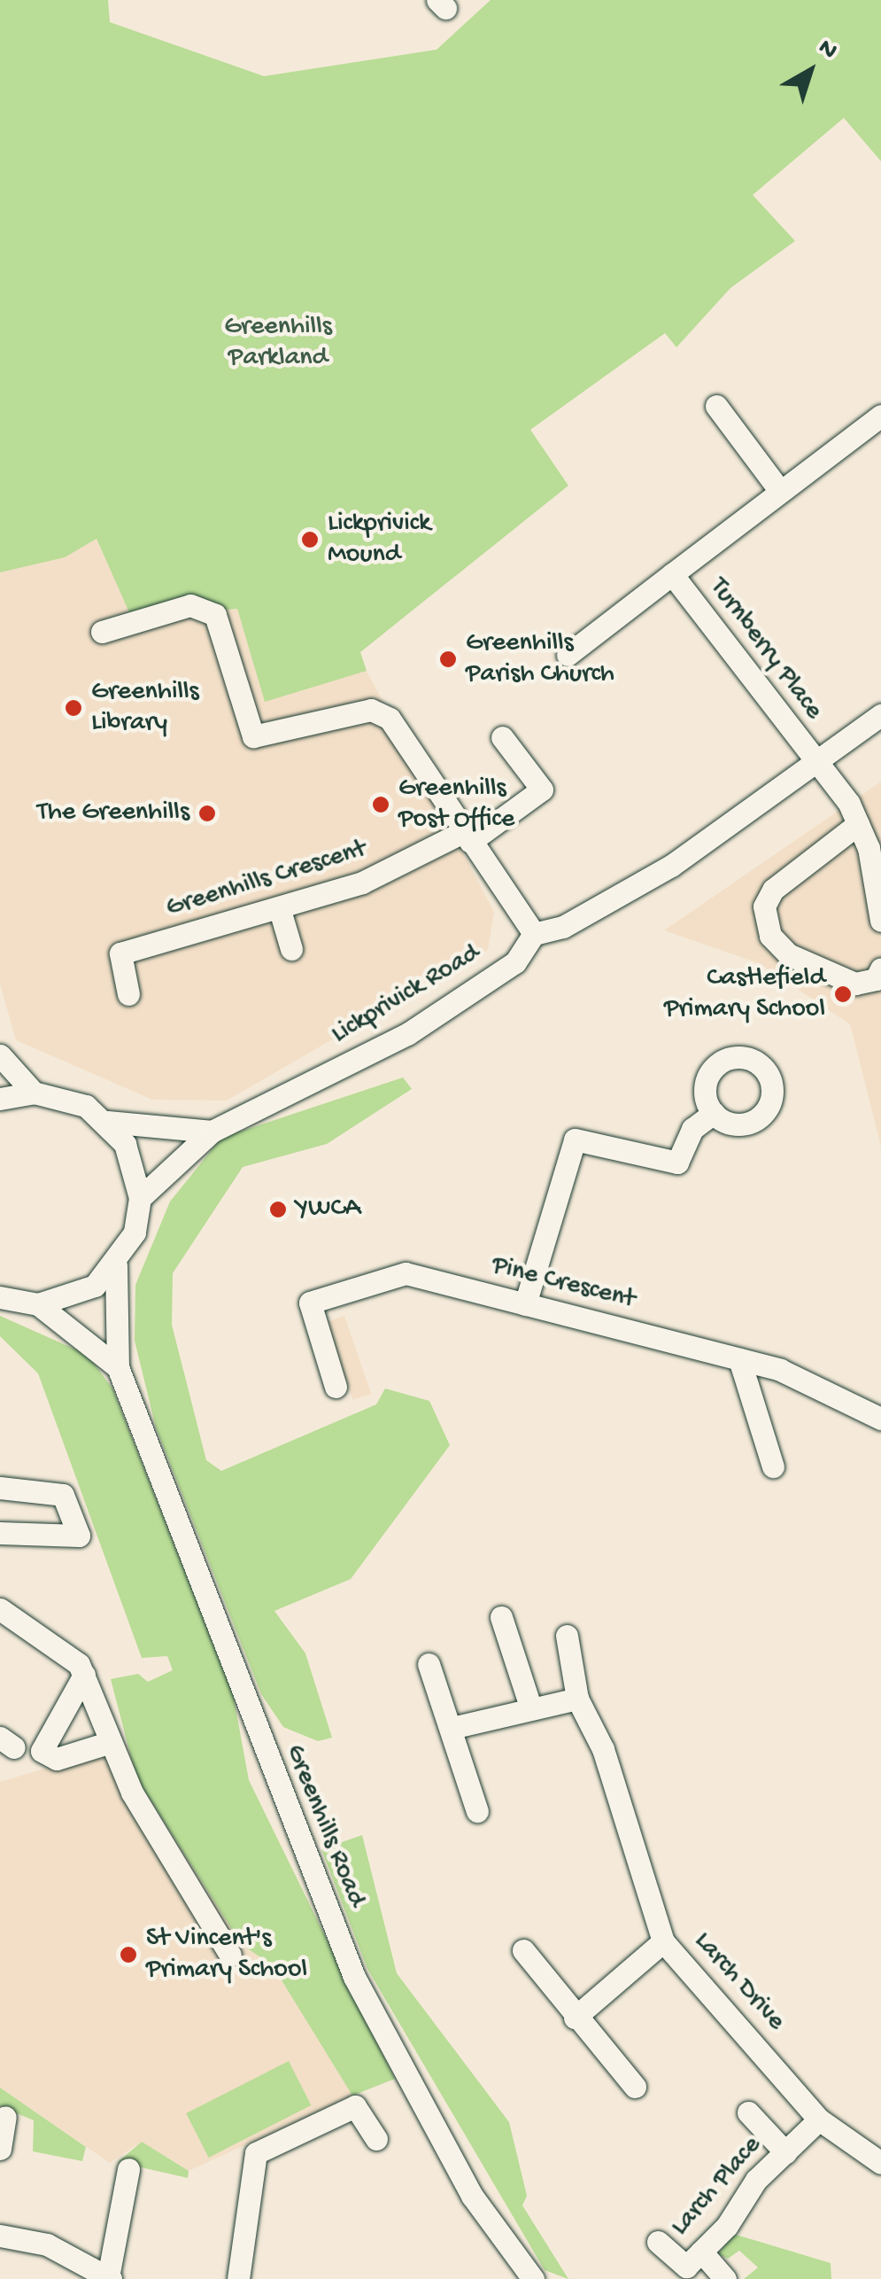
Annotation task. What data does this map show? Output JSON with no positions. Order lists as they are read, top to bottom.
{
  "streets": {
    "street": [
      "Turnberry Place",
      "Greenhills Crescent",
      "Lickprivick Road",
      "Pine Crescent",
      "Greenhills Road",
      "Larch Drive",
      "Larch Place"
    ]
  },
  "crossings": [
    ["Larch Drive", "Larch Place"]
  ],
  "parks": ["Greenhills Parkland"],
  "places": [
    "Lickprivick Mound",
    "Greenhills Parish Church",
    "Greenhills Library",
    "Greenhills Post Office",
    "The Greenhills",
    "Castlefield Primary School",
    "YWCA",
    "St Vincent's Primary School"
  ],
  "north": "top right"
}
